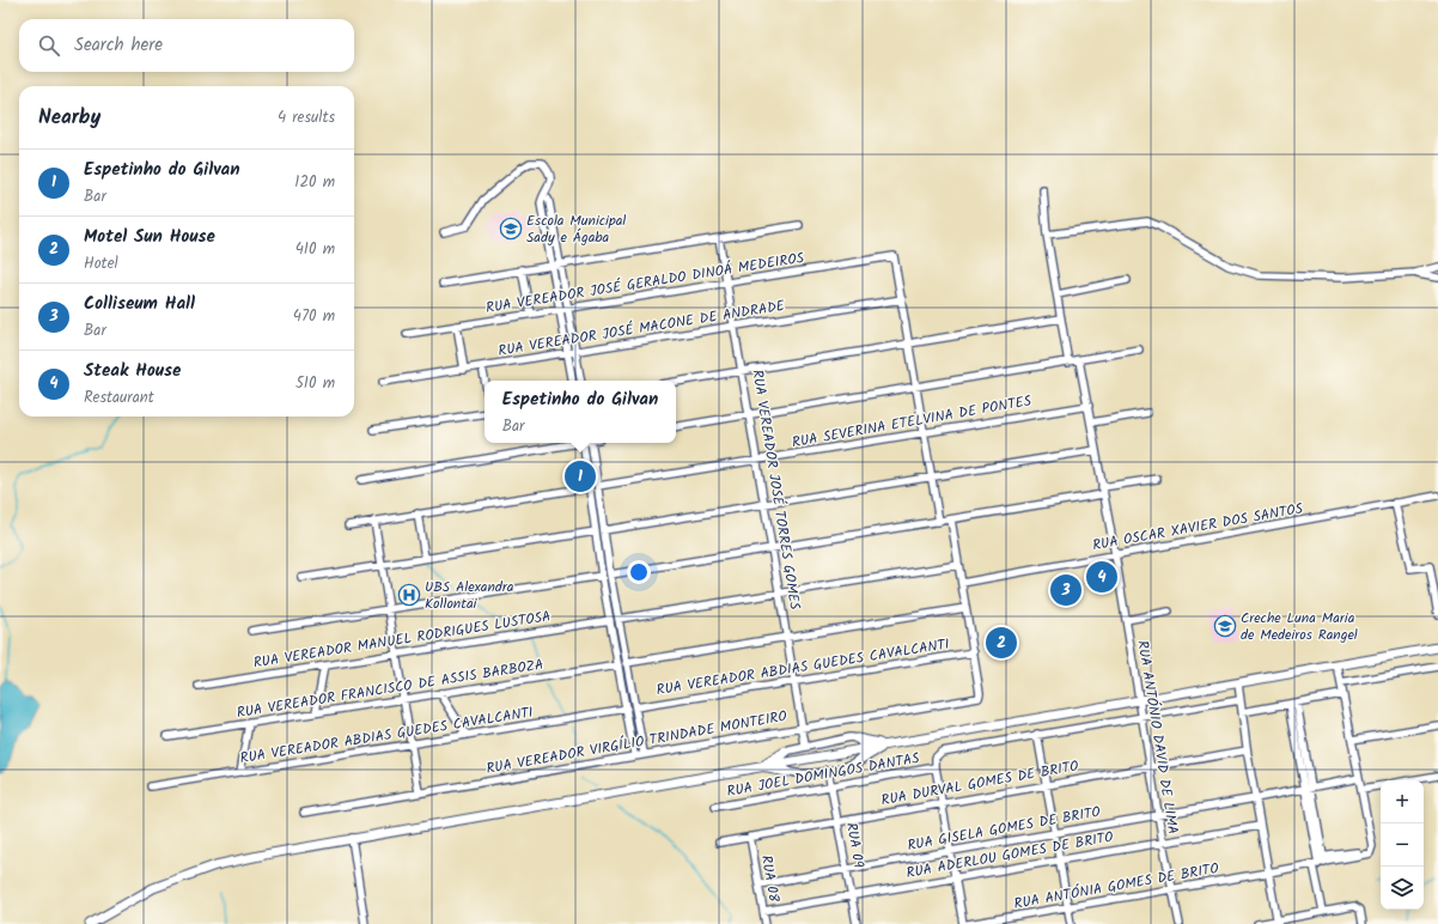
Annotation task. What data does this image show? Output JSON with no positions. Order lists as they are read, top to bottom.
{
  "streets": {
    "street": [
      "RUA VEREADOR JOSÉ GERALDO DINOÁ MEDEIROS",
      "RUA VEREADOR JOSÉ MACONE DE ANDRADE",
      "RUA SEVERINA ETELVINA DE PONTES",
      "RUA VEREADOR JOSÉ TORRES GOMES",
      "RUA OSCAR XAVIER DOS SANTOS",
      "RUA VEREADOR MANUEL RODRIGUES LUSTOSA",
      "RUA VEREADOR ABDIAS GUEDES CAVALCANTI",
      "RUA VEREADOR FRANCISCO DE ASSIS BARBOZA",
      "RUA ANTÓNIO DAVID DE LIMA",
      "RUA VEREADOR VIRGÍLIO TRINDADE MONTEIRO",
      "RUA JOEL DOMINGOS DANTAS",
      "RUA DURVAL GOMES DE BRITO",
      "RUA GISELA GOMES DE BRITO",
      "RUA 09",
      "RUA ADERLOU GOMES DE BRITO",
      "RUA 08",
      "RUA ANTÓNIA GOMES DE BRITO"
    ]
  },
  "crossings": [
    ["RUA VEREADOR JOSÉ GERALDO DINOÁ MEDEIROS", "RUA VEREADOR JOSÉ MACONE DE ANDRADE"],
    ["RUA VEREADOR JOSÉ GERALDO DINOÁ MEDEIROS", "RUA VEREADOR JOSÉ TORRES GOMES"],
    ["RUA VEREADOR JOSÉ MACONE DE ANDRADE", "RUA VEREADOR JOSÉ TORRES GOMES"],
    ["RUA SEVERINA ETELVINA DE PONTES", "RUA VEREADOR JOSÉ TORRES GOMES"],
    ["RUA SEVERINA ETELVINA DE PONTES", "RUA ANTÓNIO DAVID DE LIMA"],
    ["RUA VEREADOR JOSÉ TORRES GOMES", "RUA VEREADOR ABDIAS GUEDES CAVALCANTI"],
    ["RUA VEREADOR JOSÉ TORRES GOMES", "RUA VEREADOR VIRGÍLIO TRINDADE MONTEIRO"],
    ["RUA OSCAR XAVIER DOS SANTOS", "RUA ANTÓNIO DAVID DE LIMA"],
    ["RUA VEREADOR ABDIAS GUEDES CAVALCANTI", "RUA VEREADOR VIRGÍLIO TRINDADE MONTEIRO"],
    ["RUA ANTÓNIO DAVID DE LIMA", "RUA DURVAL GOMES DE BRITO"],
    ["RUA ANTÓNIO DAVID DE LIMA", "RUA GISELA GOMES DE BRITO"],
    ["RUA ANTÓNIO DAVID DE LIMA", "RUA ADERLOU GOMES DE BRITO"],
    ["RUA ANTÓNIO DAVID DE LIMA", "RUA ANTÓNIA GOMES DE BRITO"],
    ["RUA JOEL DOMINGOS DANTAS", "RUA 09"],
    ["RUA DURVAL GOMES DE BRITO", "RUA 09"],
    ["RUA DURVAL GOMES DE BRITO", "RUA 08"],
    ["RUA GISELA GOMES DE BRITO", "RUA 09"],
    ["RUA GISELA GOMES DE BRITO", "RUA 08"],
    ["RUA 09", "RUA ADERLOU GOMES DE BRITO"],
    ["RUA ADERLOU GOMES DE BRITO", "RUA 08"]
  ],
  "places": {
    "school or university": ["Escola Municipal Sady e Ágaba", "Creche Luna Maria de Medeiros Rangel"],
    "hospital": ["UBS Alexandra Kollontai"]
  },
  "page": {
    "search": "Search here",
    "heading": ["Nearby", "4 results"],
    "list": [
      {
        "mark": "1",
        "name": "Espetinho do Gilvan",
        "note": "Bar",
        "value": "120 m"
      },
      {
        "mark": "2",
        "name": "Motel Sun House",
        "note": "Hotel",
        "value": "410 m"
      },
      {
        "mark": "3",
        "name": "Colliseum Hall",
        "note": "Bar",
        "value": "470 m"
      },
      {
        "mark": "4",
        "name": "Steak House",
        "note": "Restaurant",
        "value": "510 m"
      }
    ],
    "popup": ["Espetinho do Gilvan", "Bar"],
    "pins": [
      "1",
      "4",
      "3",
      "2"
    ],
    "map_buttons": ["+", "−"]
  }
}
